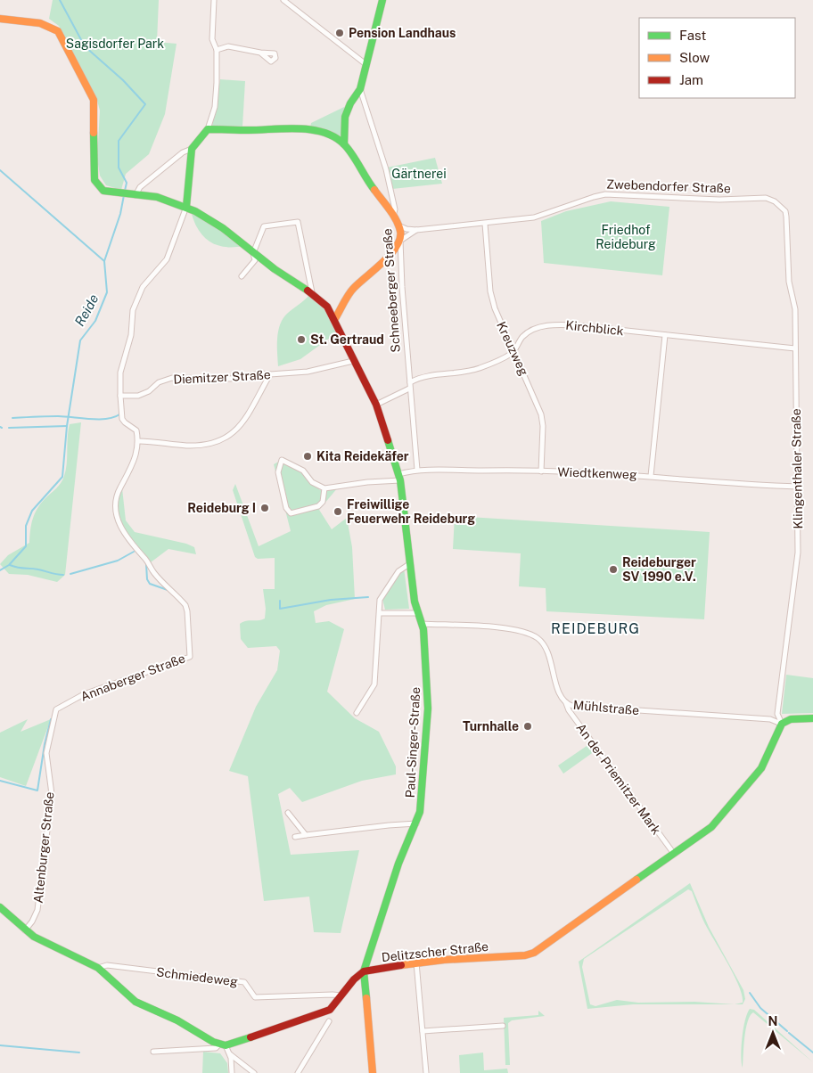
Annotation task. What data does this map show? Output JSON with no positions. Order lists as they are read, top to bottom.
{
  "streets": {
    "street": [
      "Zwebendorfer Straße",
      "Schneeberger Straße",
      "Kirchblick",
      "Kreuzweg",
      "Diemitzer Straße",
      "Klingenthaler Straße",
      "Wiedtkenweg",
      "Annaberger Straße",
      "Mühlstraße",
      "Paul-Singer-Straße",
      "An der Priemitzer Mark",
      "Altenburger Straße",
      "Delitzscher Straße",
      "Schmiedeweg"
    ]
  },
  "crossings": [
    ["Zwebendorfer Straße", "Schneeberger Straße"],
    ["Zwebendorfer Straße", "Kreuzweg"],
    ["Zwebendorfer Straße", "Klingenthaler Straße"],
    ["Zwebendorfer Straße", "Paul-Singer-Straße"],
    ["Schneeberger Straße", "Kirchblick"],
    ["Schneeberger Straße", "Wiedtkenweg"],
    ["Kirchblick", "Kreuzweg"],
    ["Kirchblick", "Klingenthaler Straße"],
    ["Kreuzweg", "Wiedtkenweg"],
    ["Diemitzer Straße", "Annaberger Straße"],
    ["Diemitzer Straße", "Paul-Singer-Straße"],
    ["Klingenthaler Straße", "Wiedtkenweg"],
    ["Klingenthaler Straße", "Mühlstraße"],
    ["Wiedtkenweg", "Paul-Singer-Straße"],
    ["Annaberger Straße", "Paul-Singer-Straße"],
    ["Annaberger Straße", "Altenburger Straße"],
    ["Mühlstraße", "Paul-Singer-Straße"],
    ["Mühlstraße", "An der Priemitzer Mark"],
    ["Mühlstraße", "Delitzscher Straße"],
    ["Paul-Singer-Straße", "Delitzscher Straße"],
    ["An der Priemitzer Mark", "Delitzscher Straße"]
  ],
  "districts": ["REIDEBURG"],
  "water": ["Reide"],
  "parks": ["Sagisdorfer Park", "Gärtnerei", "Friedhof Reideburg"],
  "places": [
    "Pension Landhaus",
    "St. Gertraud",
    "Kita Reidekäfer",
    "Reideburg I",
    "Freiwillige Feuerwehr Reideburg",
    "Reideburger SV 1990 e.V.",
    "Turnhalle"
  ],
  "legend": ["Fast", "Slow", "Jam"],
  "north": "top"
}
